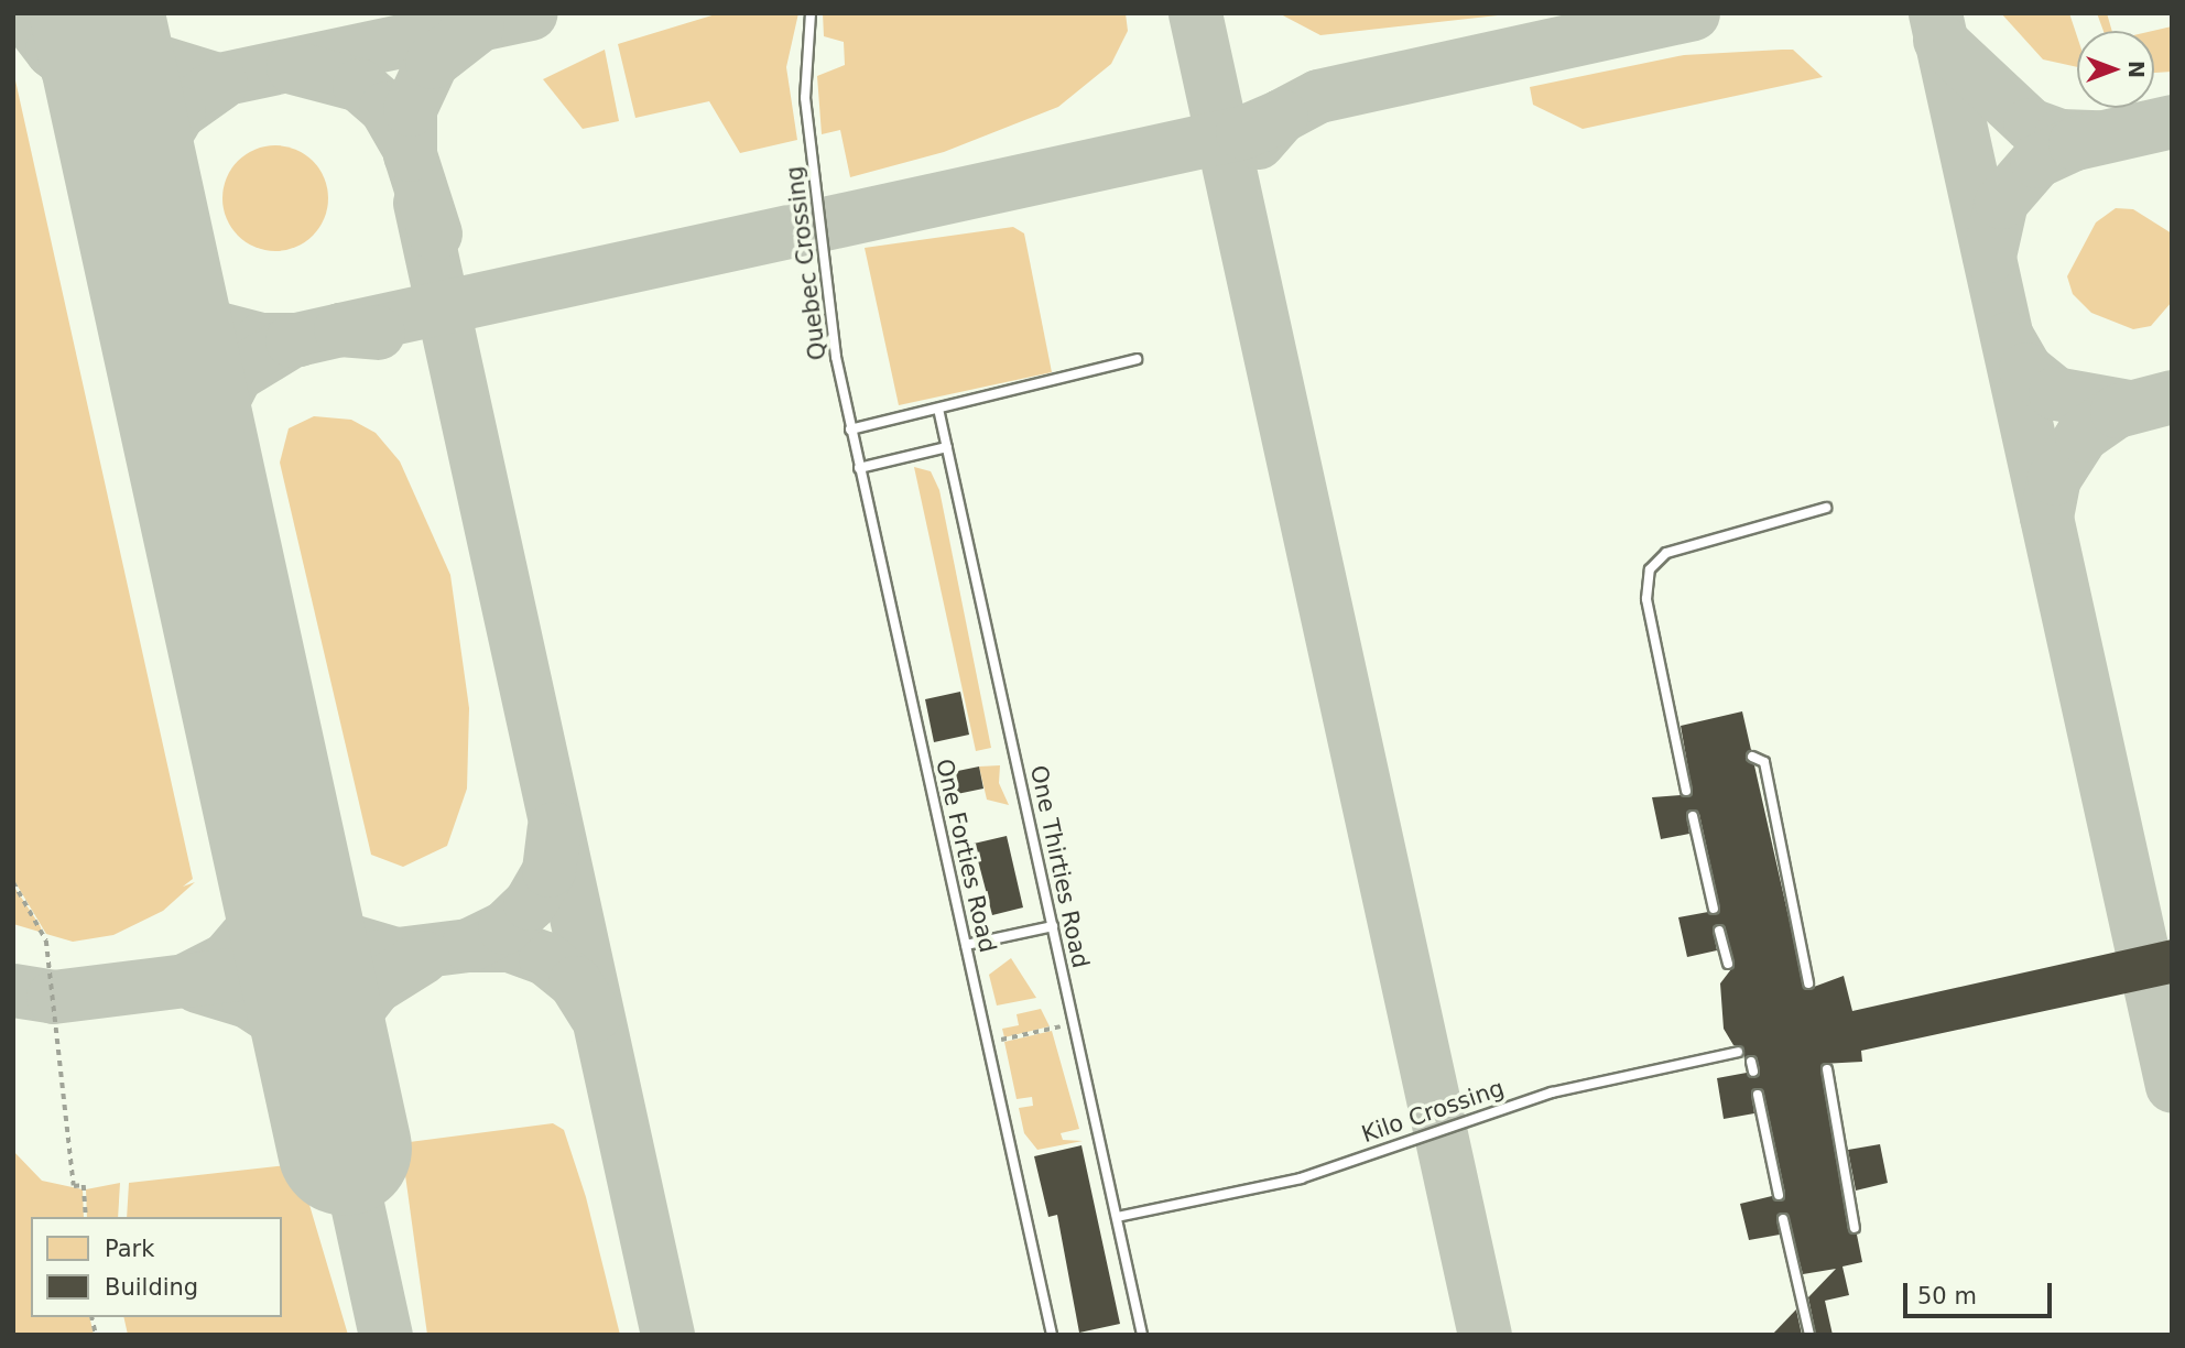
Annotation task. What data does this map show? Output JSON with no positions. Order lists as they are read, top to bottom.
{
  "streets": {
    "lane": [
      "Quebec Crossing",
      "One Forties Road",
      "One Thirties Road",
      "Kilo Crossing"
    ]
  },
  "crossings": [
    ["Quebec Crossing", "One Forties Road"],
    ["One Thirties Road", "Kilo Crossing"]
  ],
  "legend": ["Park", "Building"],
  "scale_bar": "50 m",
  "north": "right"
}
